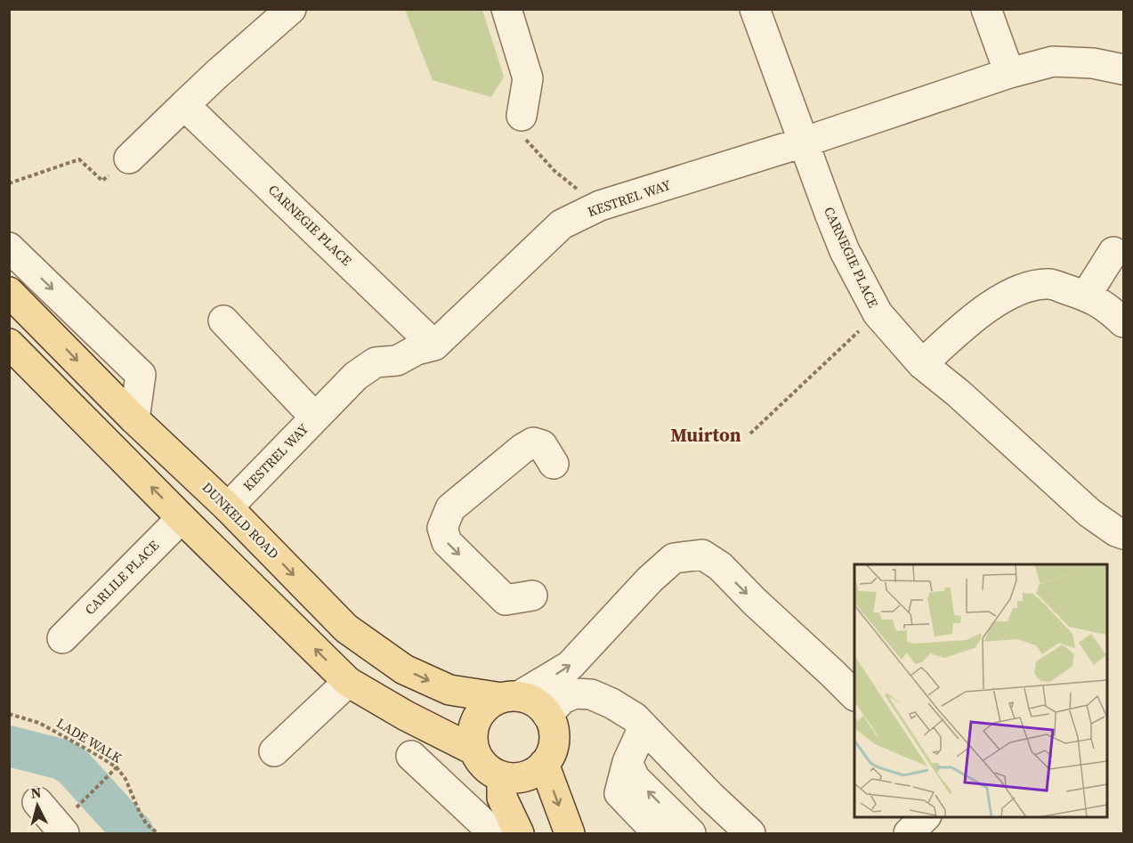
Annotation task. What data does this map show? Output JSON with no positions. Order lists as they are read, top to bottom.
{
  "streets": {
    "main road": ["DUNKELD ROAD"],
    "street": ["KESTREL WAY", "CARNEGIE PLACE", "CARLILE PLACE"],
    "path": ["LADE WALK"]
  },
  "crossings": [
    ["KESTREL WAY", "CARNEGIE PLACE"],
    ["KESTREL WAY", "DUNKELD ROAD"]
  ],
  "districts": ["Muirton"],
  "north": "top"
}
